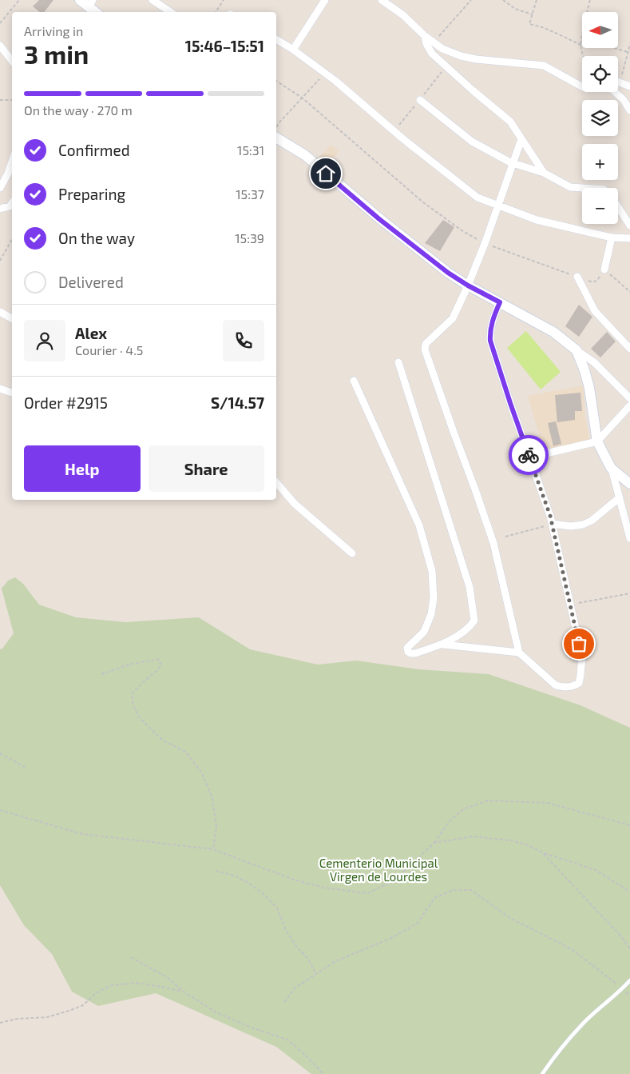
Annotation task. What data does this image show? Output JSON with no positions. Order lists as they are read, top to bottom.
{
  "parks": ["Cementerio Municipal Virgen de Lourdes"],
  "north": "left",
  "page": {
    "map_buttons": ["+", "−"],
    "heading": ["3 min", "Arriving in", "15:46–15:51"],
    "panel": [
      "Alex",
      "Courier · 4.5",
      "Order #2915",
      "S/14.57"
    ],
    "bar": "On the way · 270 m",
    "list": [
      ["Confirmed", "15:31"],
      ["Preparing", "15:37"],
      ["On the way", "15:39"],
      "Delivered"
    ],
    "buttons": ["Help", "Share"]
  }
}
